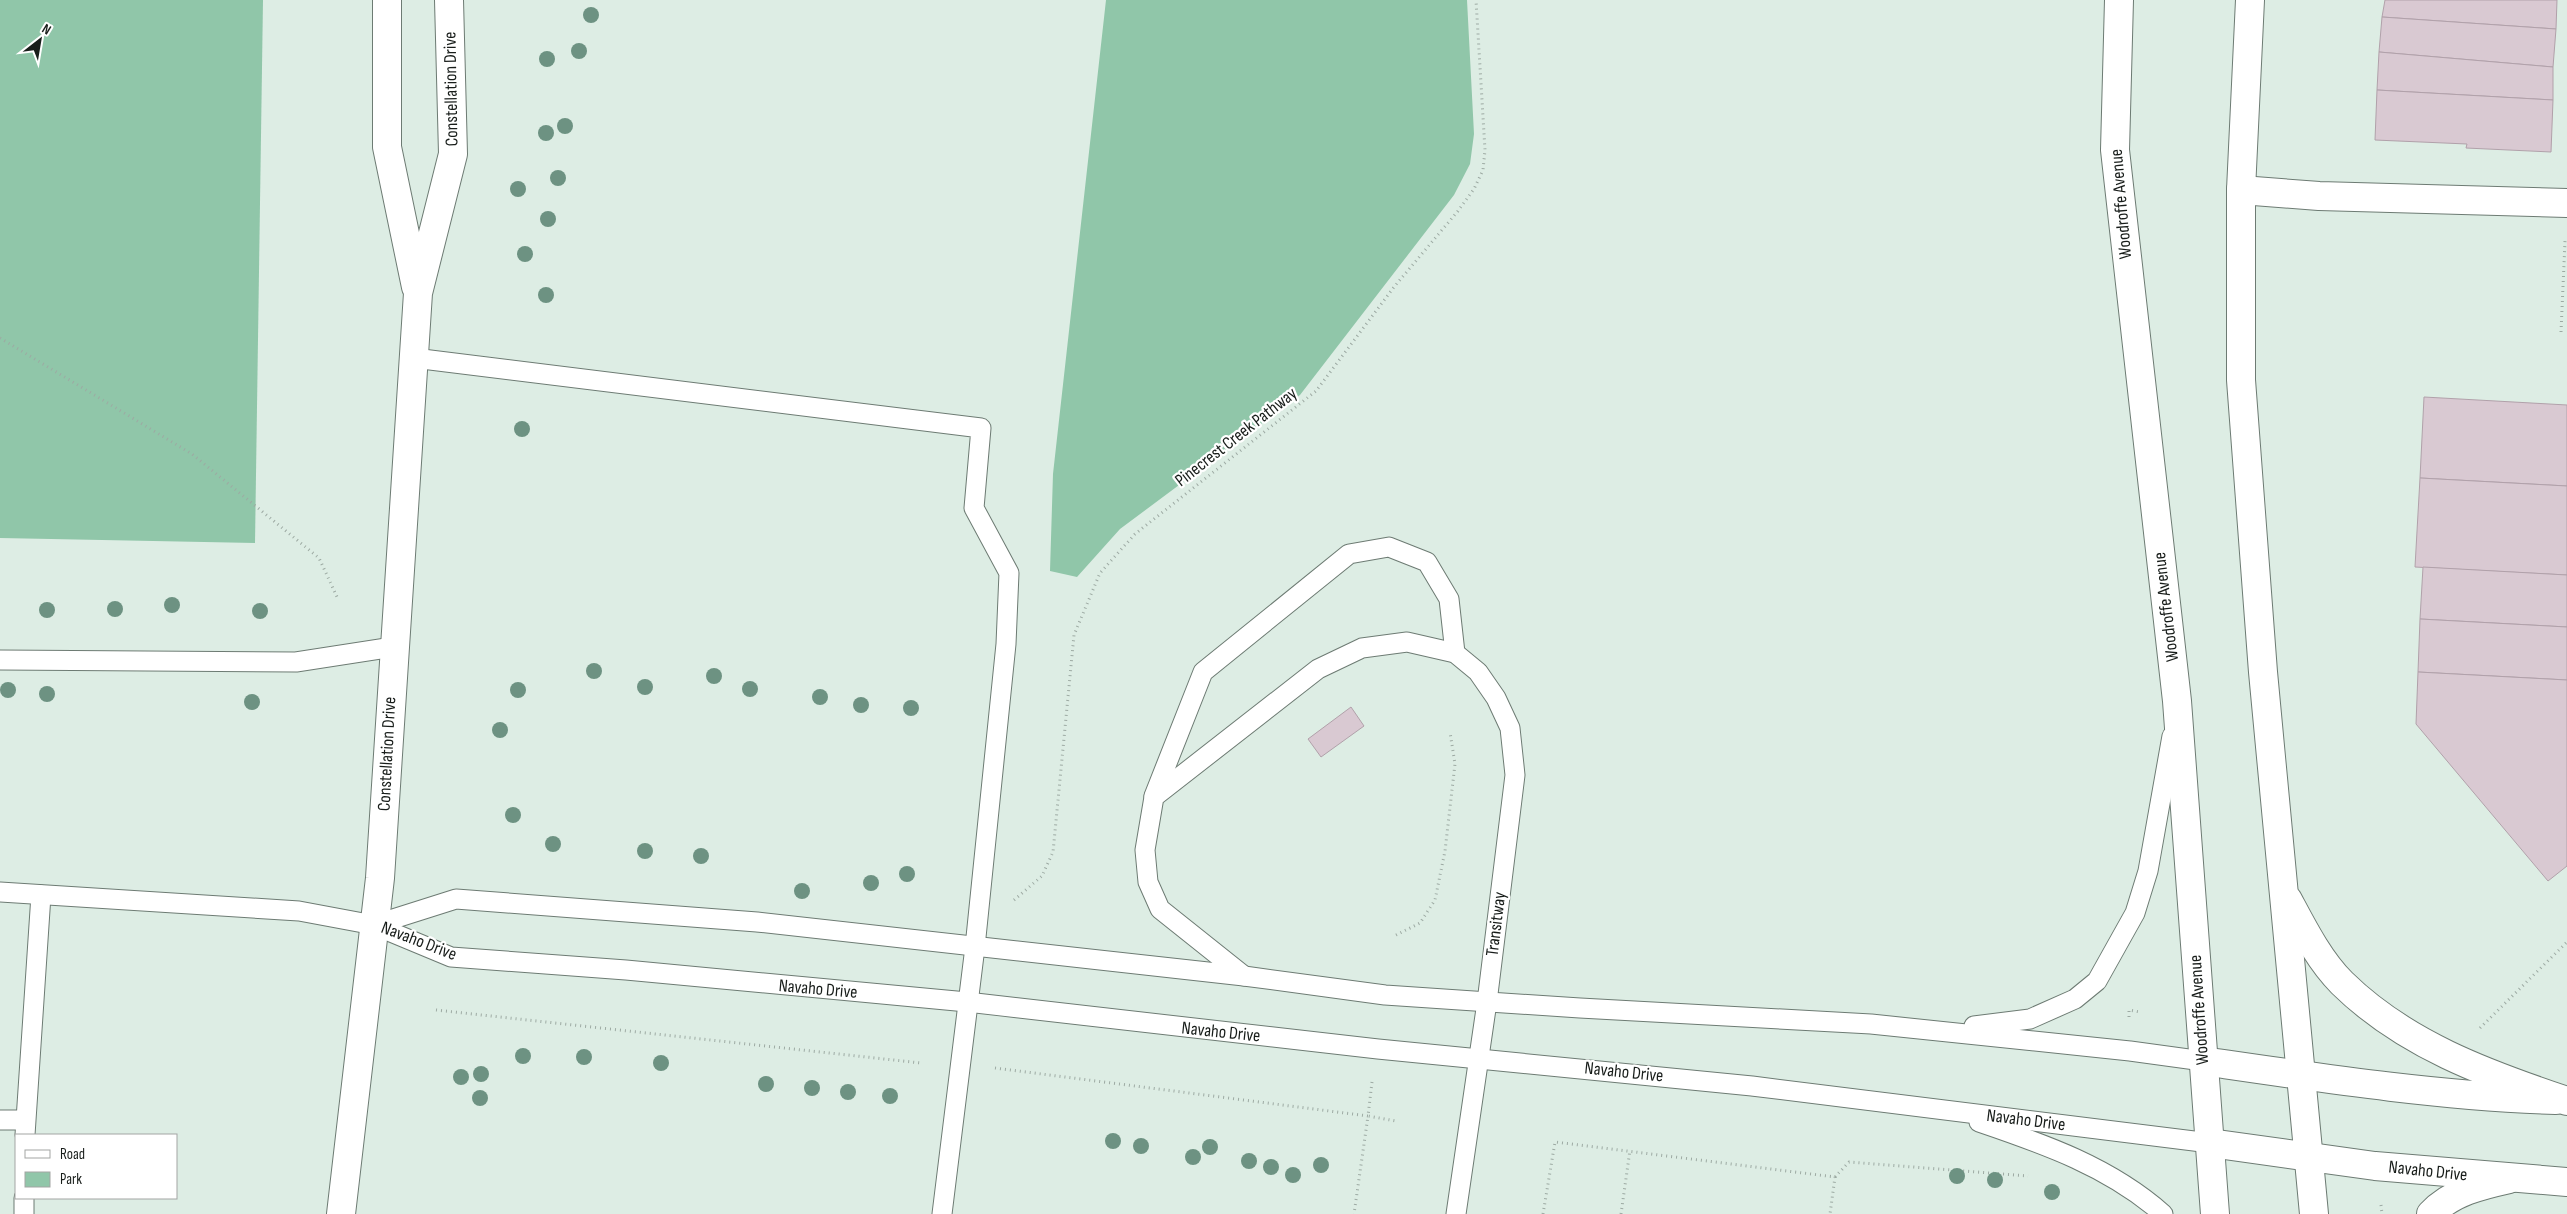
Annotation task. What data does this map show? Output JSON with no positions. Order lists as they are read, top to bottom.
{
  "streets": {
    "main road": ["Constellation Drive", "Woodroffe Avenue", "Navaho Drive"],
    "lane": ["Transitway"],
    "path": ["Pinecrest Creek Pathway"]
  },
  "crossings": [
    ["Constellation Drive", "Navaho Drive"],
    ["Woodroffe Avenue", "Navaho Drive"],
    ["Transitway", "Navaho Drive"]
  ],
  "legend": ["Road", "Park"],
  "north": "top right"
}
